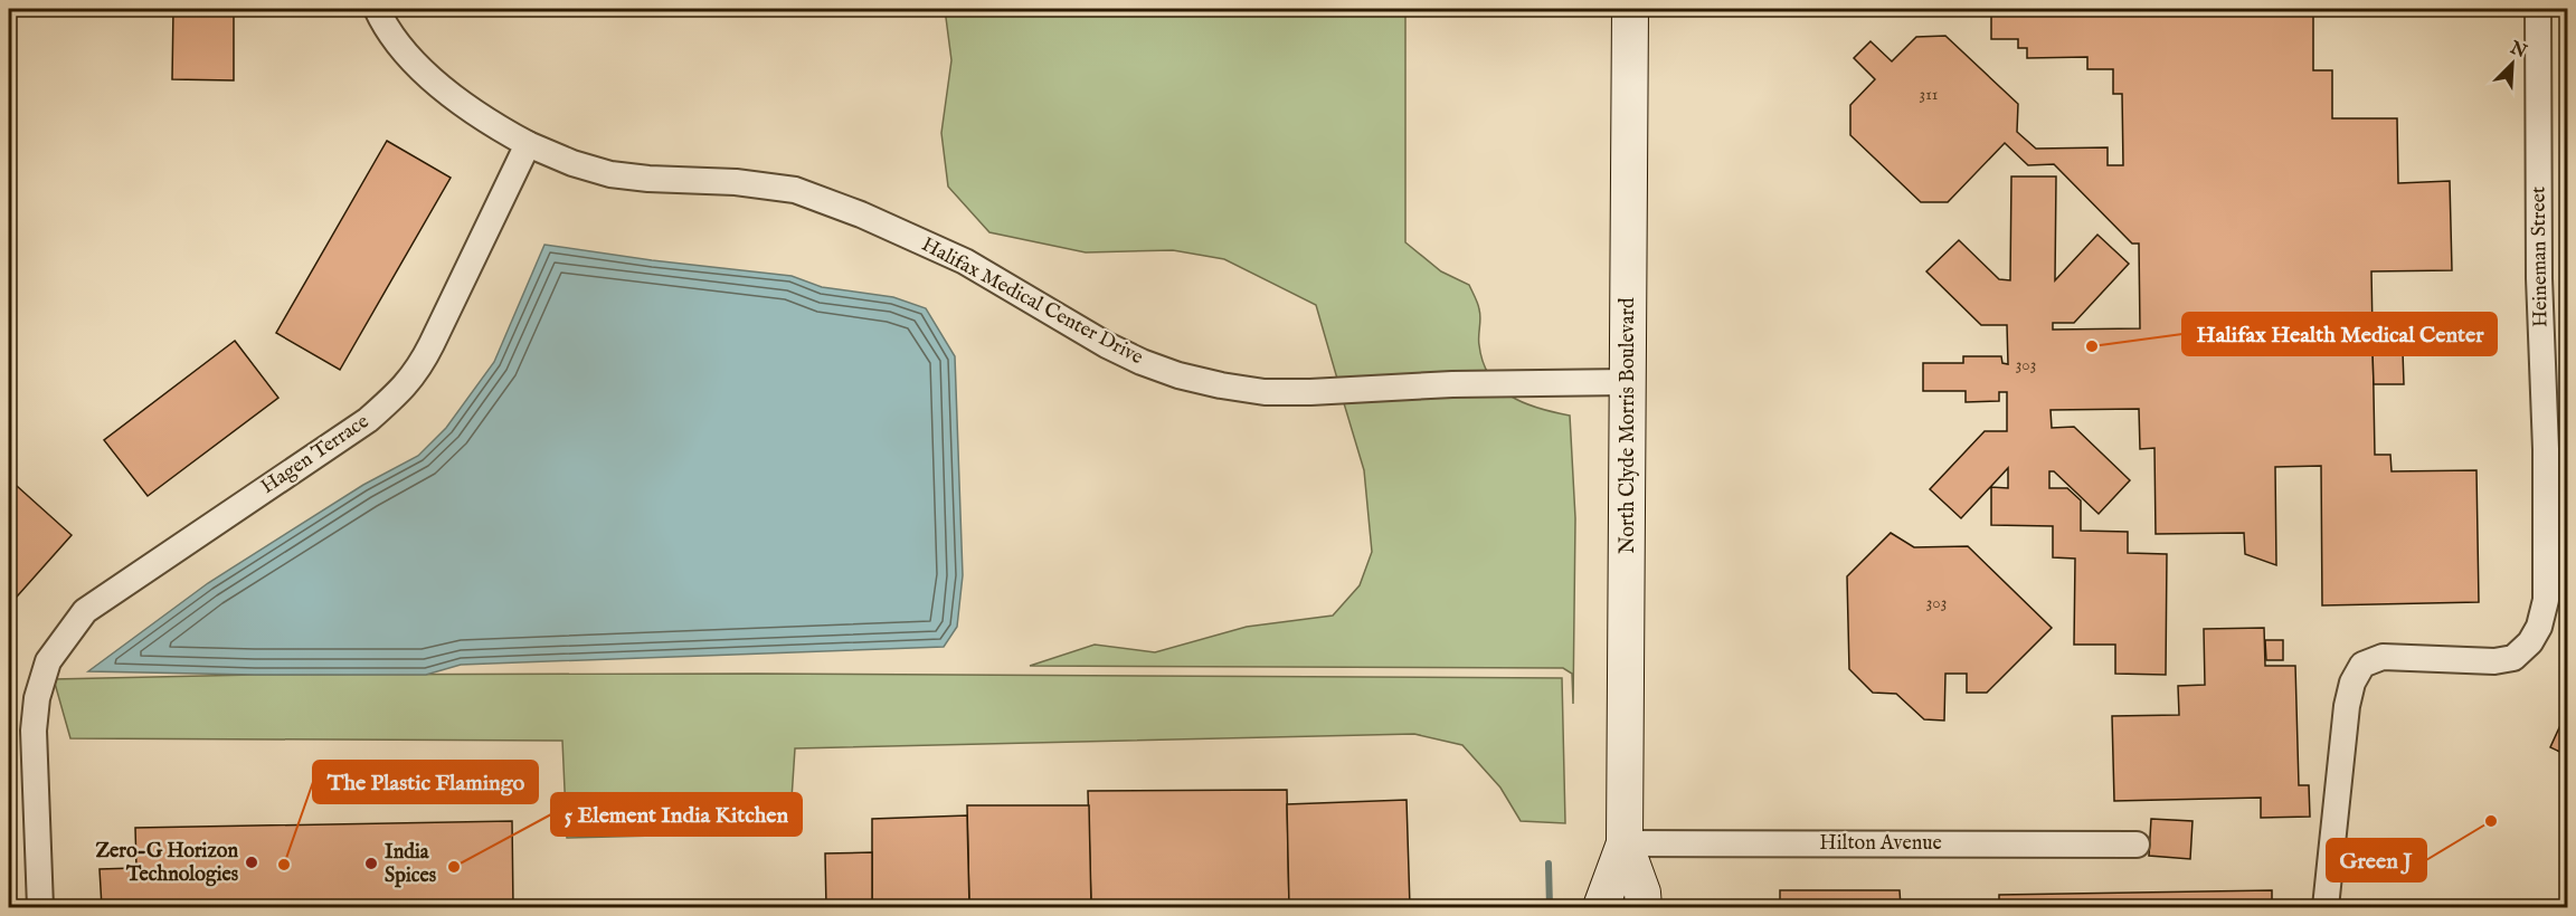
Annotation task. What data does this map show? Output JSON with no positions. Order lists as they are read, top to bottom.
{
  "streets": {
    "main road": ["North Clyde Morris Boulevard"],
    "street": [
      "Heineman Street",
      "Halifax Medical Center Drive",
      "Hagen Terrace",
      "Hilton Avenue"
    ]
  },
  "crossings": [
    ["Halifax Medical Center Drive", "North Clyde Morris Boulevard"],
    ["Halifax Medical Center Drive", "Hagen Terrace"],
    ["North Clyde Morris Boulevard", "Hilton Avenue"]
  ],
  "places": [
    "Halifax Health Medical Center",
    "Green J",
    "Zero-G Horizon Technologies",
    "India Spices",
    "The Plastic Flamingo",
    "5 Element India Kitchen"
  ],
  "house_numbers": ["311", "303", "303"],
  "north": "top right"
}
